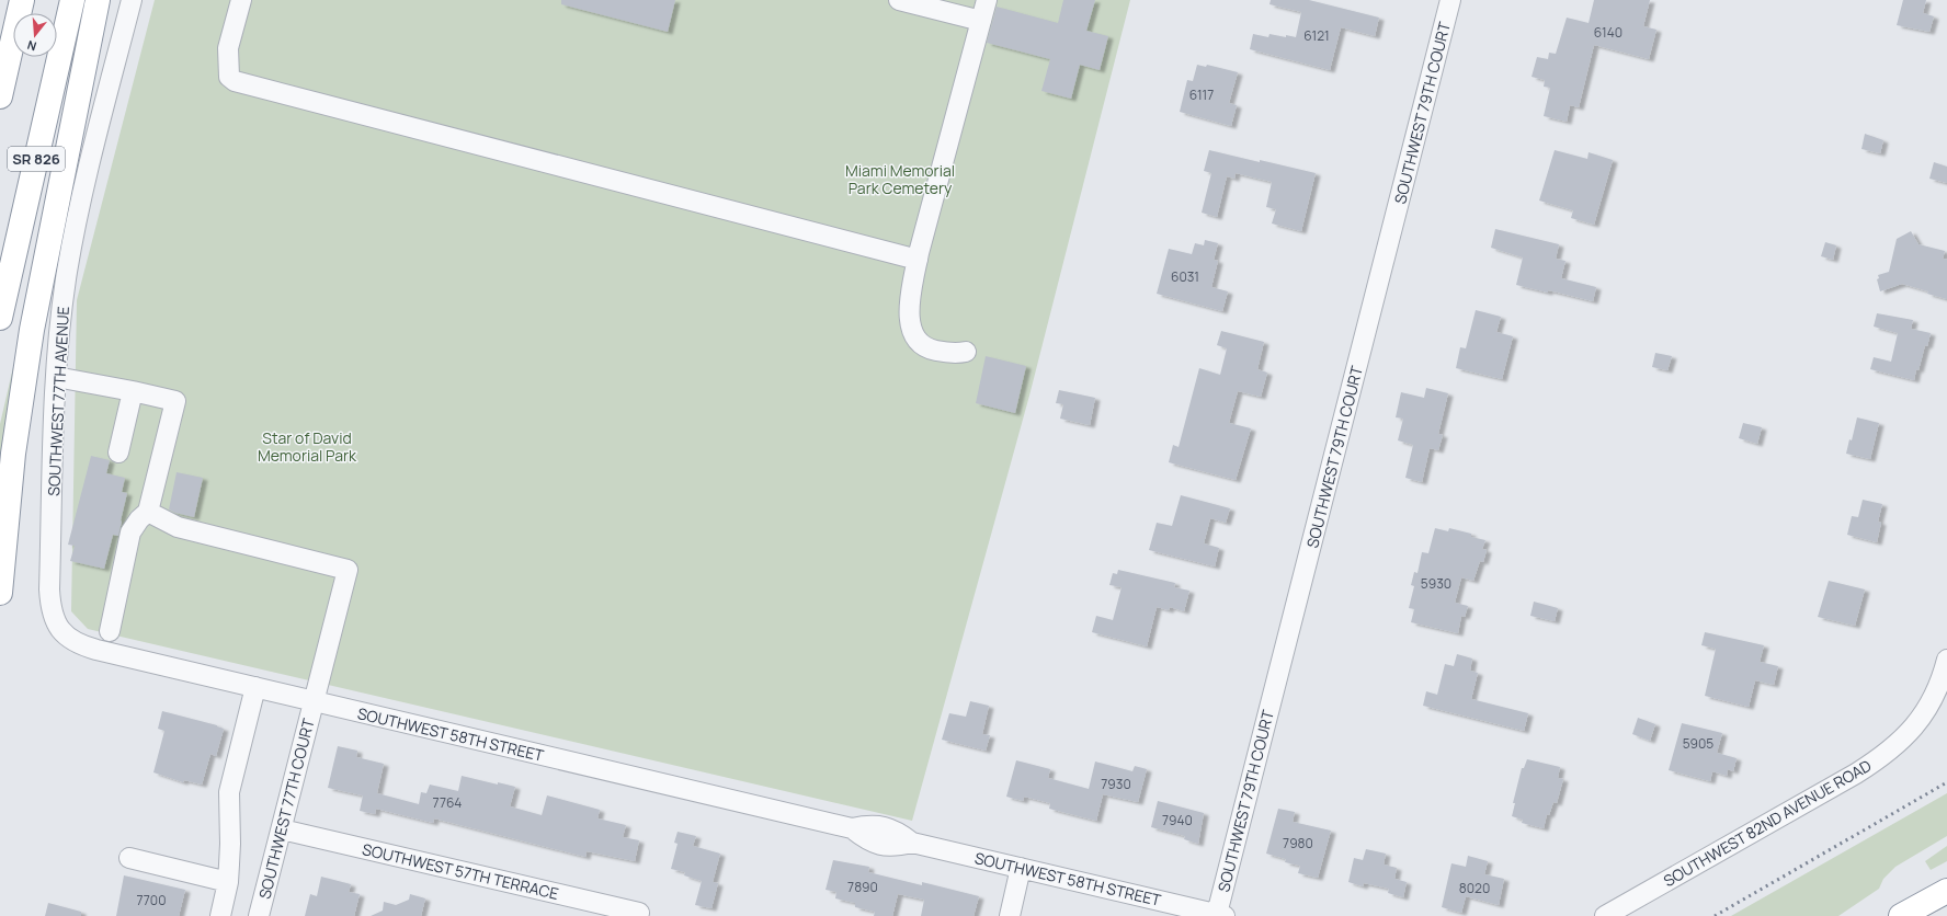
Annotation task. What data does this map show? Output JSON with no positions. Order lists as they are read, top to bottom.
{
  "streets": {
    "highway": ["SR 826"],
    "street": [
      "SOUTHWEST 79TH COURT",
      "SOUTHWEST 77TH AVENUE",
      "SOUTHWEST 58TH STREET",
      "SOUTHWEST 77TH COURT",
      "SOUTHWEST 82ND AVENUE ROAD",
      "SOUTHWEST 57TH TERRACE"
    ]
  },
  "crossings": [
    ["SOUTHWEST 79TH COURT", "SOUTHWEST 58TH STREET"],
    ["SOUTHWEST 77TH AVENUE", "SOUTHWEST 58TH STREET"],
    ["SOUTHWEST 58TH STREET", "SOUTHWEST 77TH COURT"],
    ["SOUTHWEST 77TH COURT", "SOUTHWEST 57TH TERRACE"]
  ],
  "parks": ["Miami Memorial Park Cemetery", "Star of David Memorial Park"],
  "house_numbers": [
    "6140",
    "6121",
    "6117",
    "6031",
    "5930",
    "5905",
    "7930",
    "7764",
    "7940",
    "7980",
    "7890",
    "8020",
    "7700"
  ],
  "north": "bottom"
}
